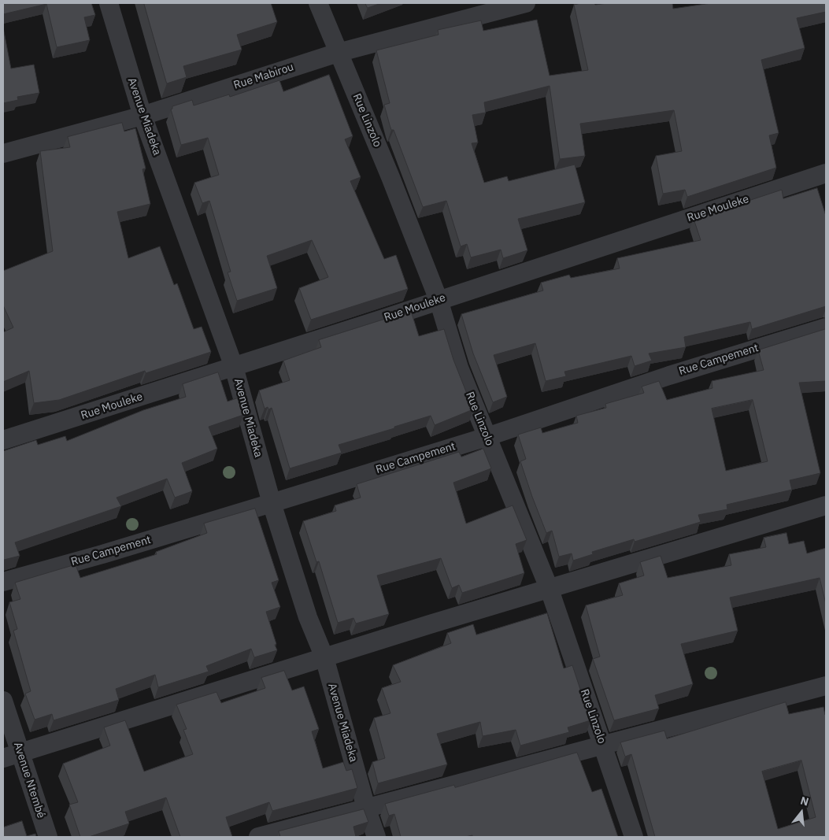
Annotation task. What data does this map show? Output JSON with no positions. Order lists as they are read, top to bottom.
{
  "streets": {
    "street": [
      "Rue Mabirou",
      "Avenue Miadeka",
      "Rue Linzolo",
      "Rue Mouleke",
      "Rue Campement",
      "Avenue Ntembé"
    ]
  },
  "crossings": [
    ["Rue Mabirou", "Avenue Miadeka"],
    ["Rue Mabirou", "Rue Linzolo"],
    ["Avenue Miadeka", "Rue Mouleke"],
    ["Avenue Miadeka", "Rue Campement"],
    ["Rue Linzolo", "Rue Mouleke"],
    ["Rue Linzolo", "Rue Campement"]
  ],
  "north": "top"
}
